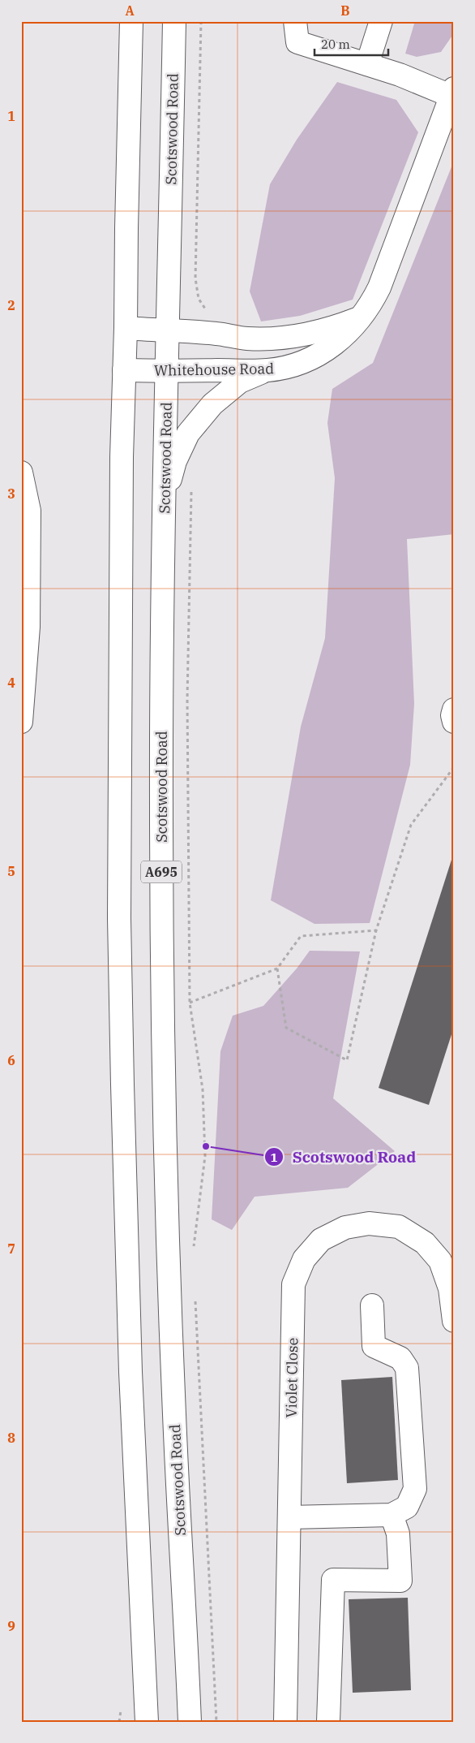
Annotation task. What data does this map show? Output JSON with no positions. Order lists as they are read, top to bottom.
{
  "streets": {
    "main road": [
      "Scotswood Road",
      "Whitehouse Road",
      "A695",
      "Violet Close"
    ]
  },
  "crossings": [
    ["Scotswood Road", "Whitehouse Road"]
  ],
  "places": ["Scotswood Road"],
  "scale_bar": "20 m",
  "grid": {
    "columns": ["A", "B"],
    "rows": [
      "1",
      "2",
      "3",
      "4",
      "5",
      "6",
      "7",
      "8",
      "9"
    ]
  }
}
